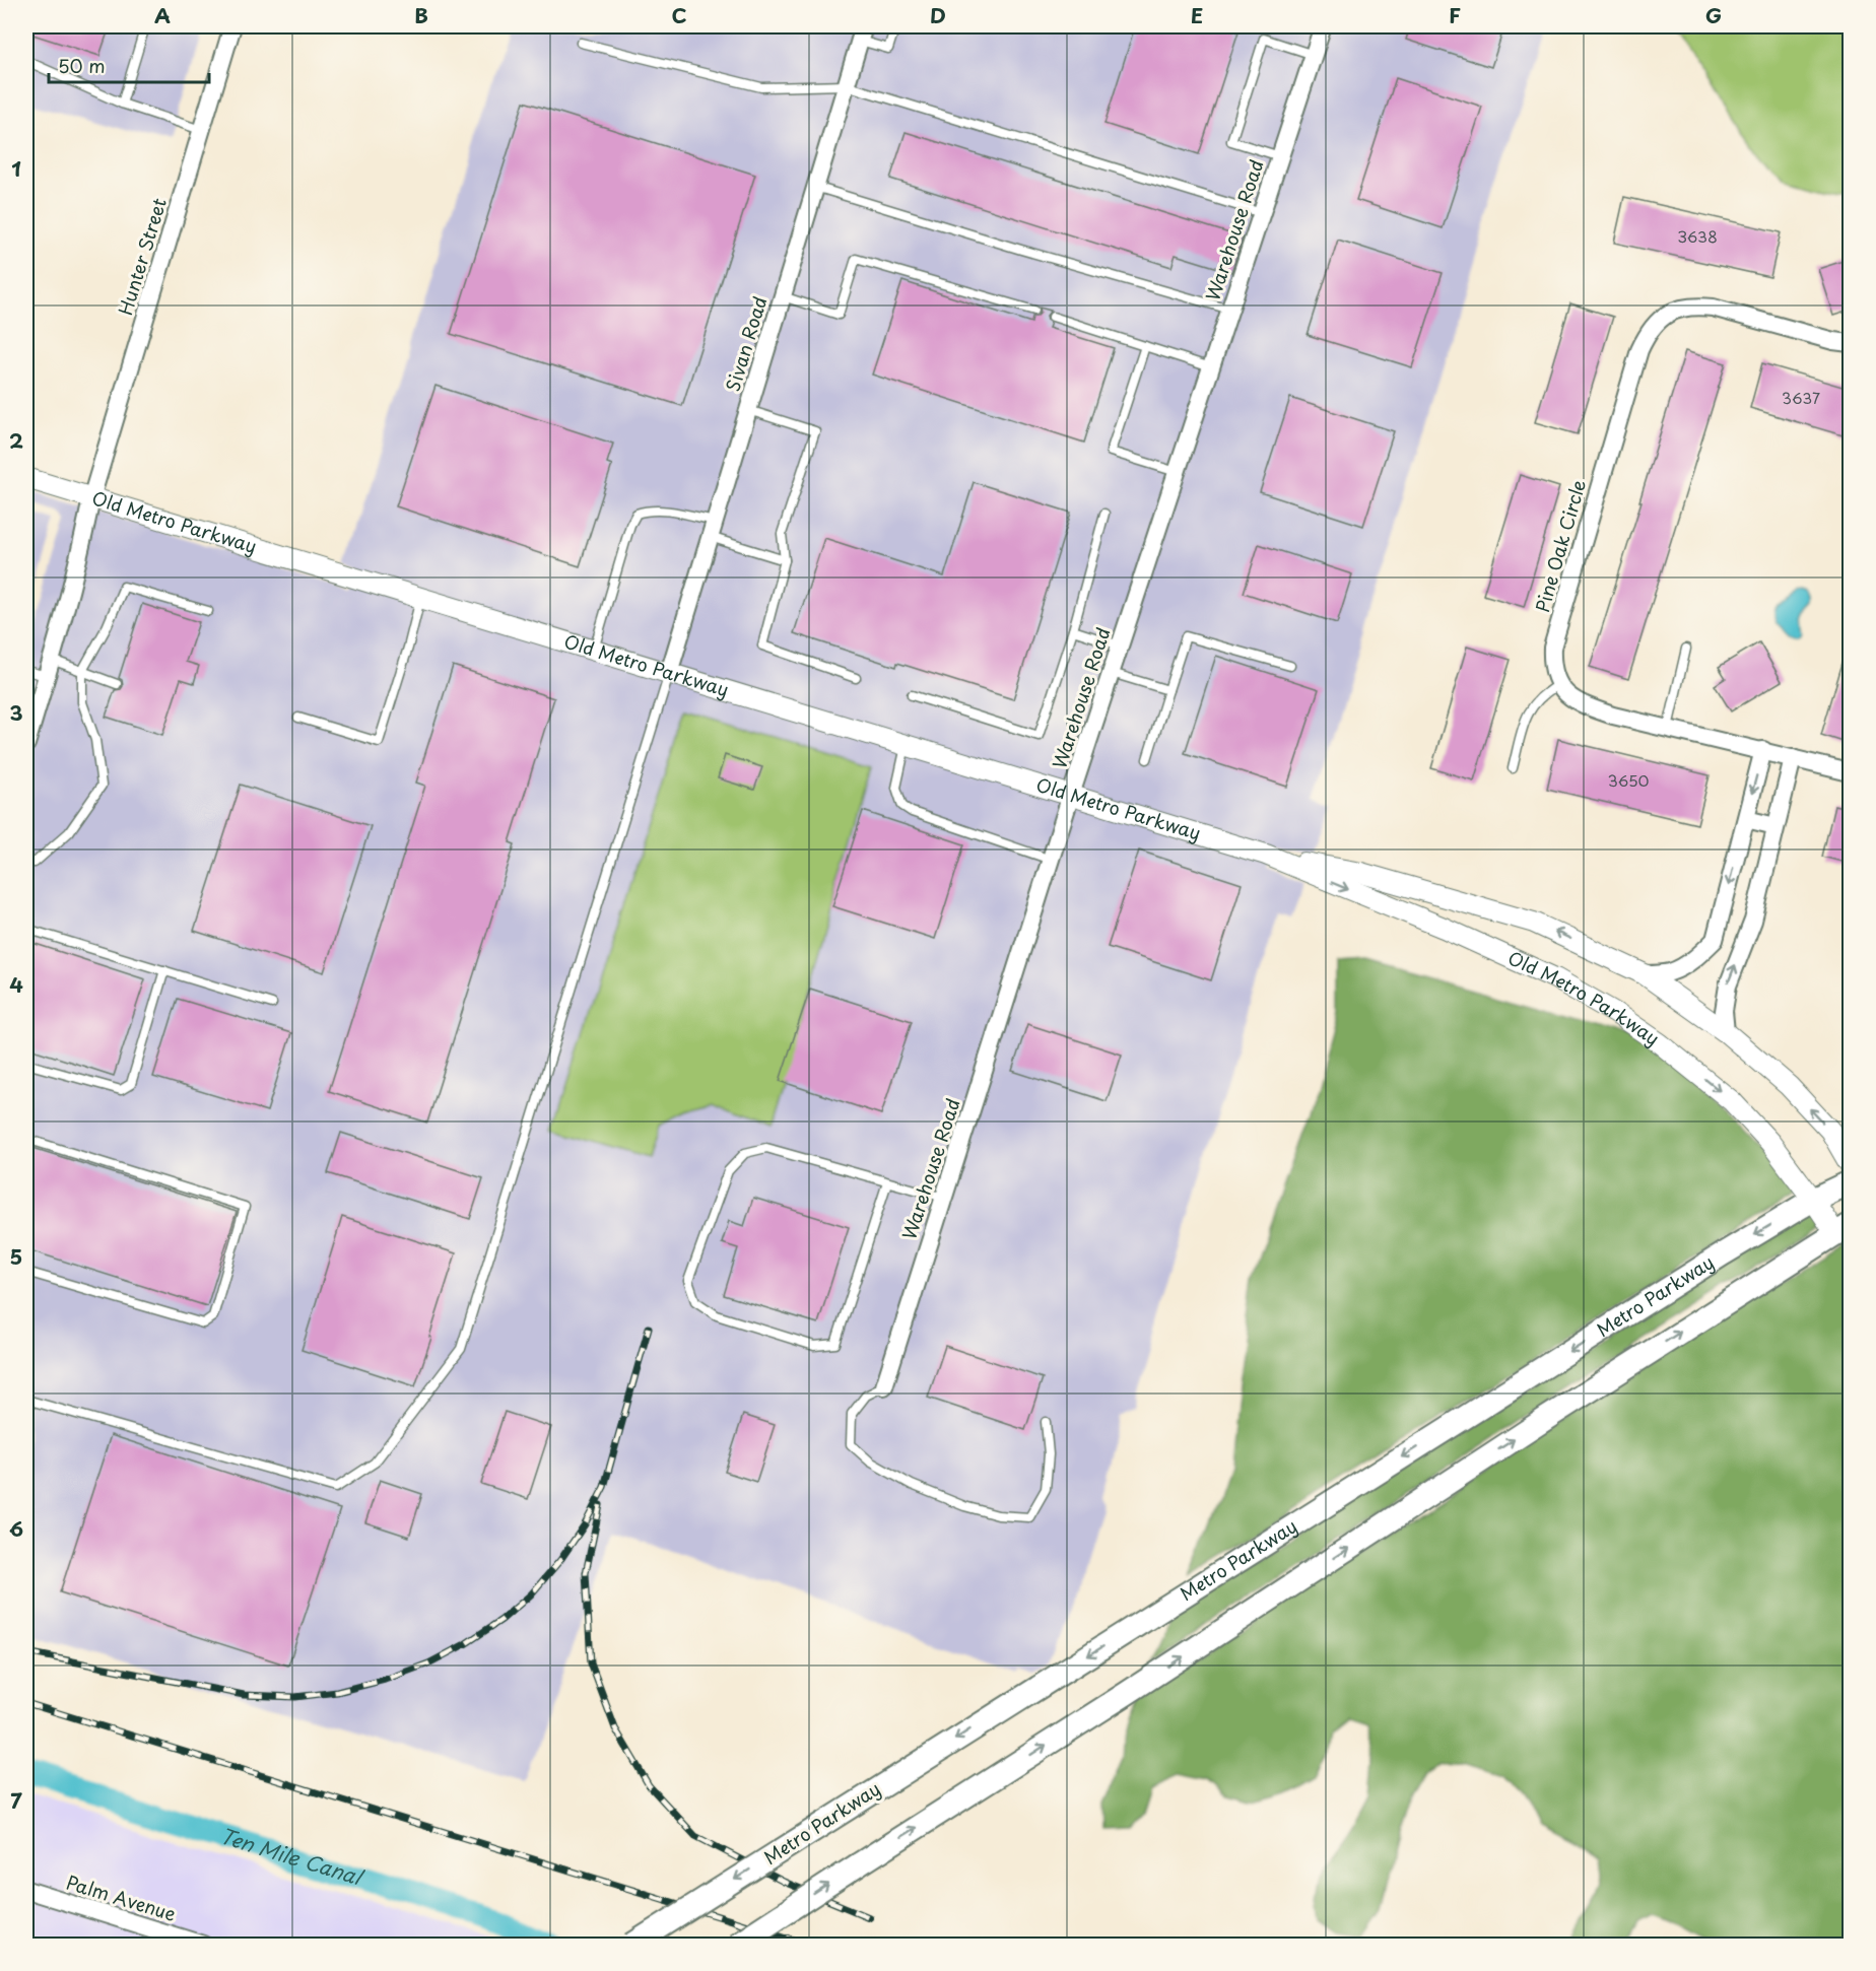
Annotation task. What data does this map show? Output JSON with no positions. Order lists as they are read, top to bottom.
{
  "streets": {
    "main road": ["Metro Parkway"],
    "street": [
      "Warehouse Road",
      "Hunter Street",
      "Sivan Road",
      "Old Metro Parkway",
      "Pine Oak Circle",
      "Palm Avenue"
    ]
  },
  "crossings": [
    ["Warehouse Road", "Old Metro Parkway"],
    ["Hunter Street", "Old Metro Parkway"],
    ["Sivan Road", "Old Metro Parkway"],
    ["Old Metro Parkway", "Metro Parkway"]
  ],
  "water": ["Ten Mile Canal"],
  "house_numbers": ["3638", "3637", "3650"],
  "scale_bar": "50 m",
  "grid": {
    "columns": [
      "A",
      "B",
      "C",
      "D",
      "E",
      "F",
      "G"
    ],
    "rows": [
      "1",
      "2",
      "3",
      "4",
      "5",
      "6",
      "7"
    ]
  }
}
